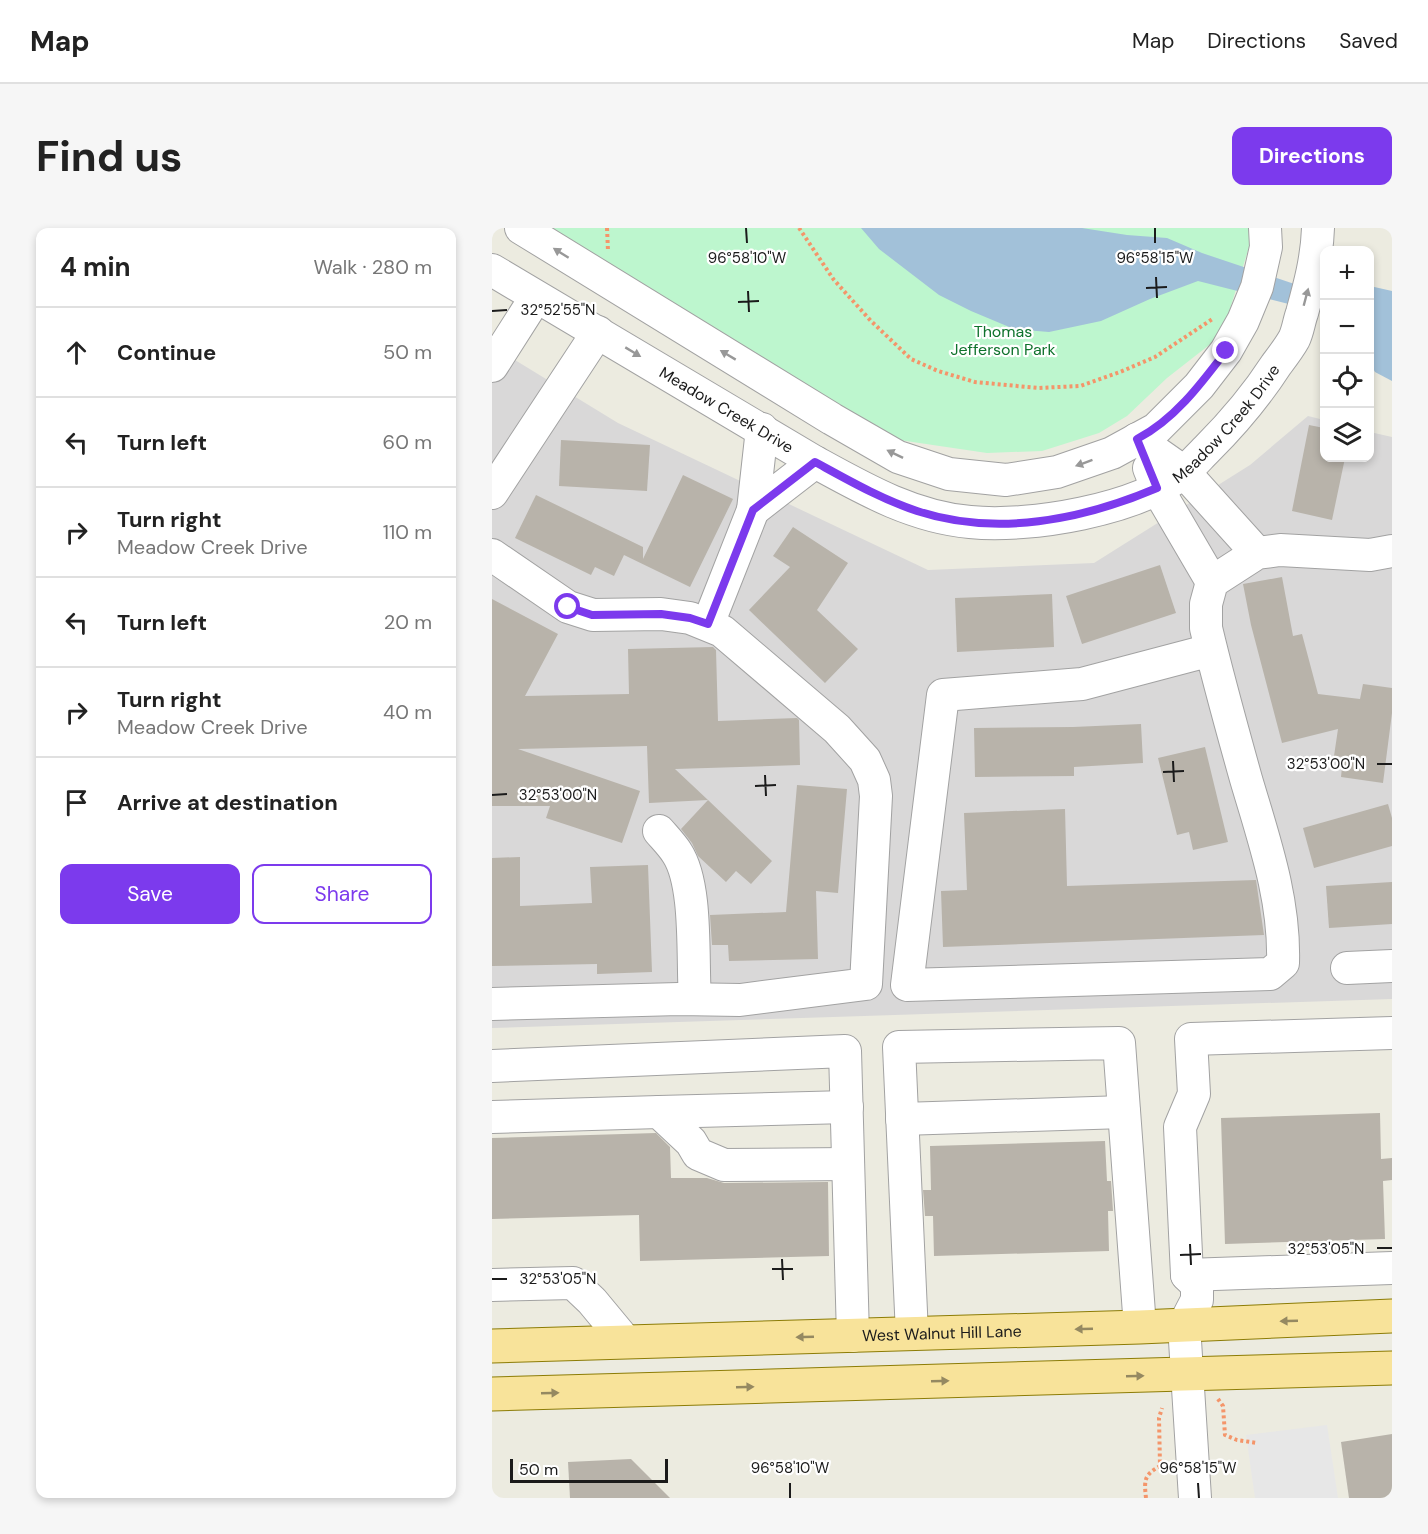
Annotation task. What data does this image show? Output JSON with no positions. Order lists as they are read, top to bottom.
{
  "streets": {
    "main road": ["West Walnut Hill Lane"],
    "street": ["Meadow Creek Drive"]
  },
  "parks": ["Thomas Jefferson Park"],
  "scale_bar": "50 m",
  "page": {
    "header": "Map",
    "nav": ["Map", "Directions", "Saved"],
    "buttons": [
      "Directions",
      ["Save", "Share"]
    ],
    "title": "Find us",
    "heading": ["4 min", "Walk · 280 m"],
    "map_buttons": ["+", "−"],
    "list": [
      ["Continue", "50 m"],
      ["Turn left", "60 m"],
      ["Turn right", "Meadow Creek Drive", "110 m"],
      ["Turn left", "20 m"],
      ["Turn right", "Meadow Creek Drive", "40 m"],
      "Arrive at destination"
    ],
    "scale": "50 m"
  },
  "coordinates": [
    "96°58'10\"W",
    "96°58'15\"W",
    "32°52'55\"N",
    "32°53'00\"N",
    "32°53'05\"N"
  ]
}
